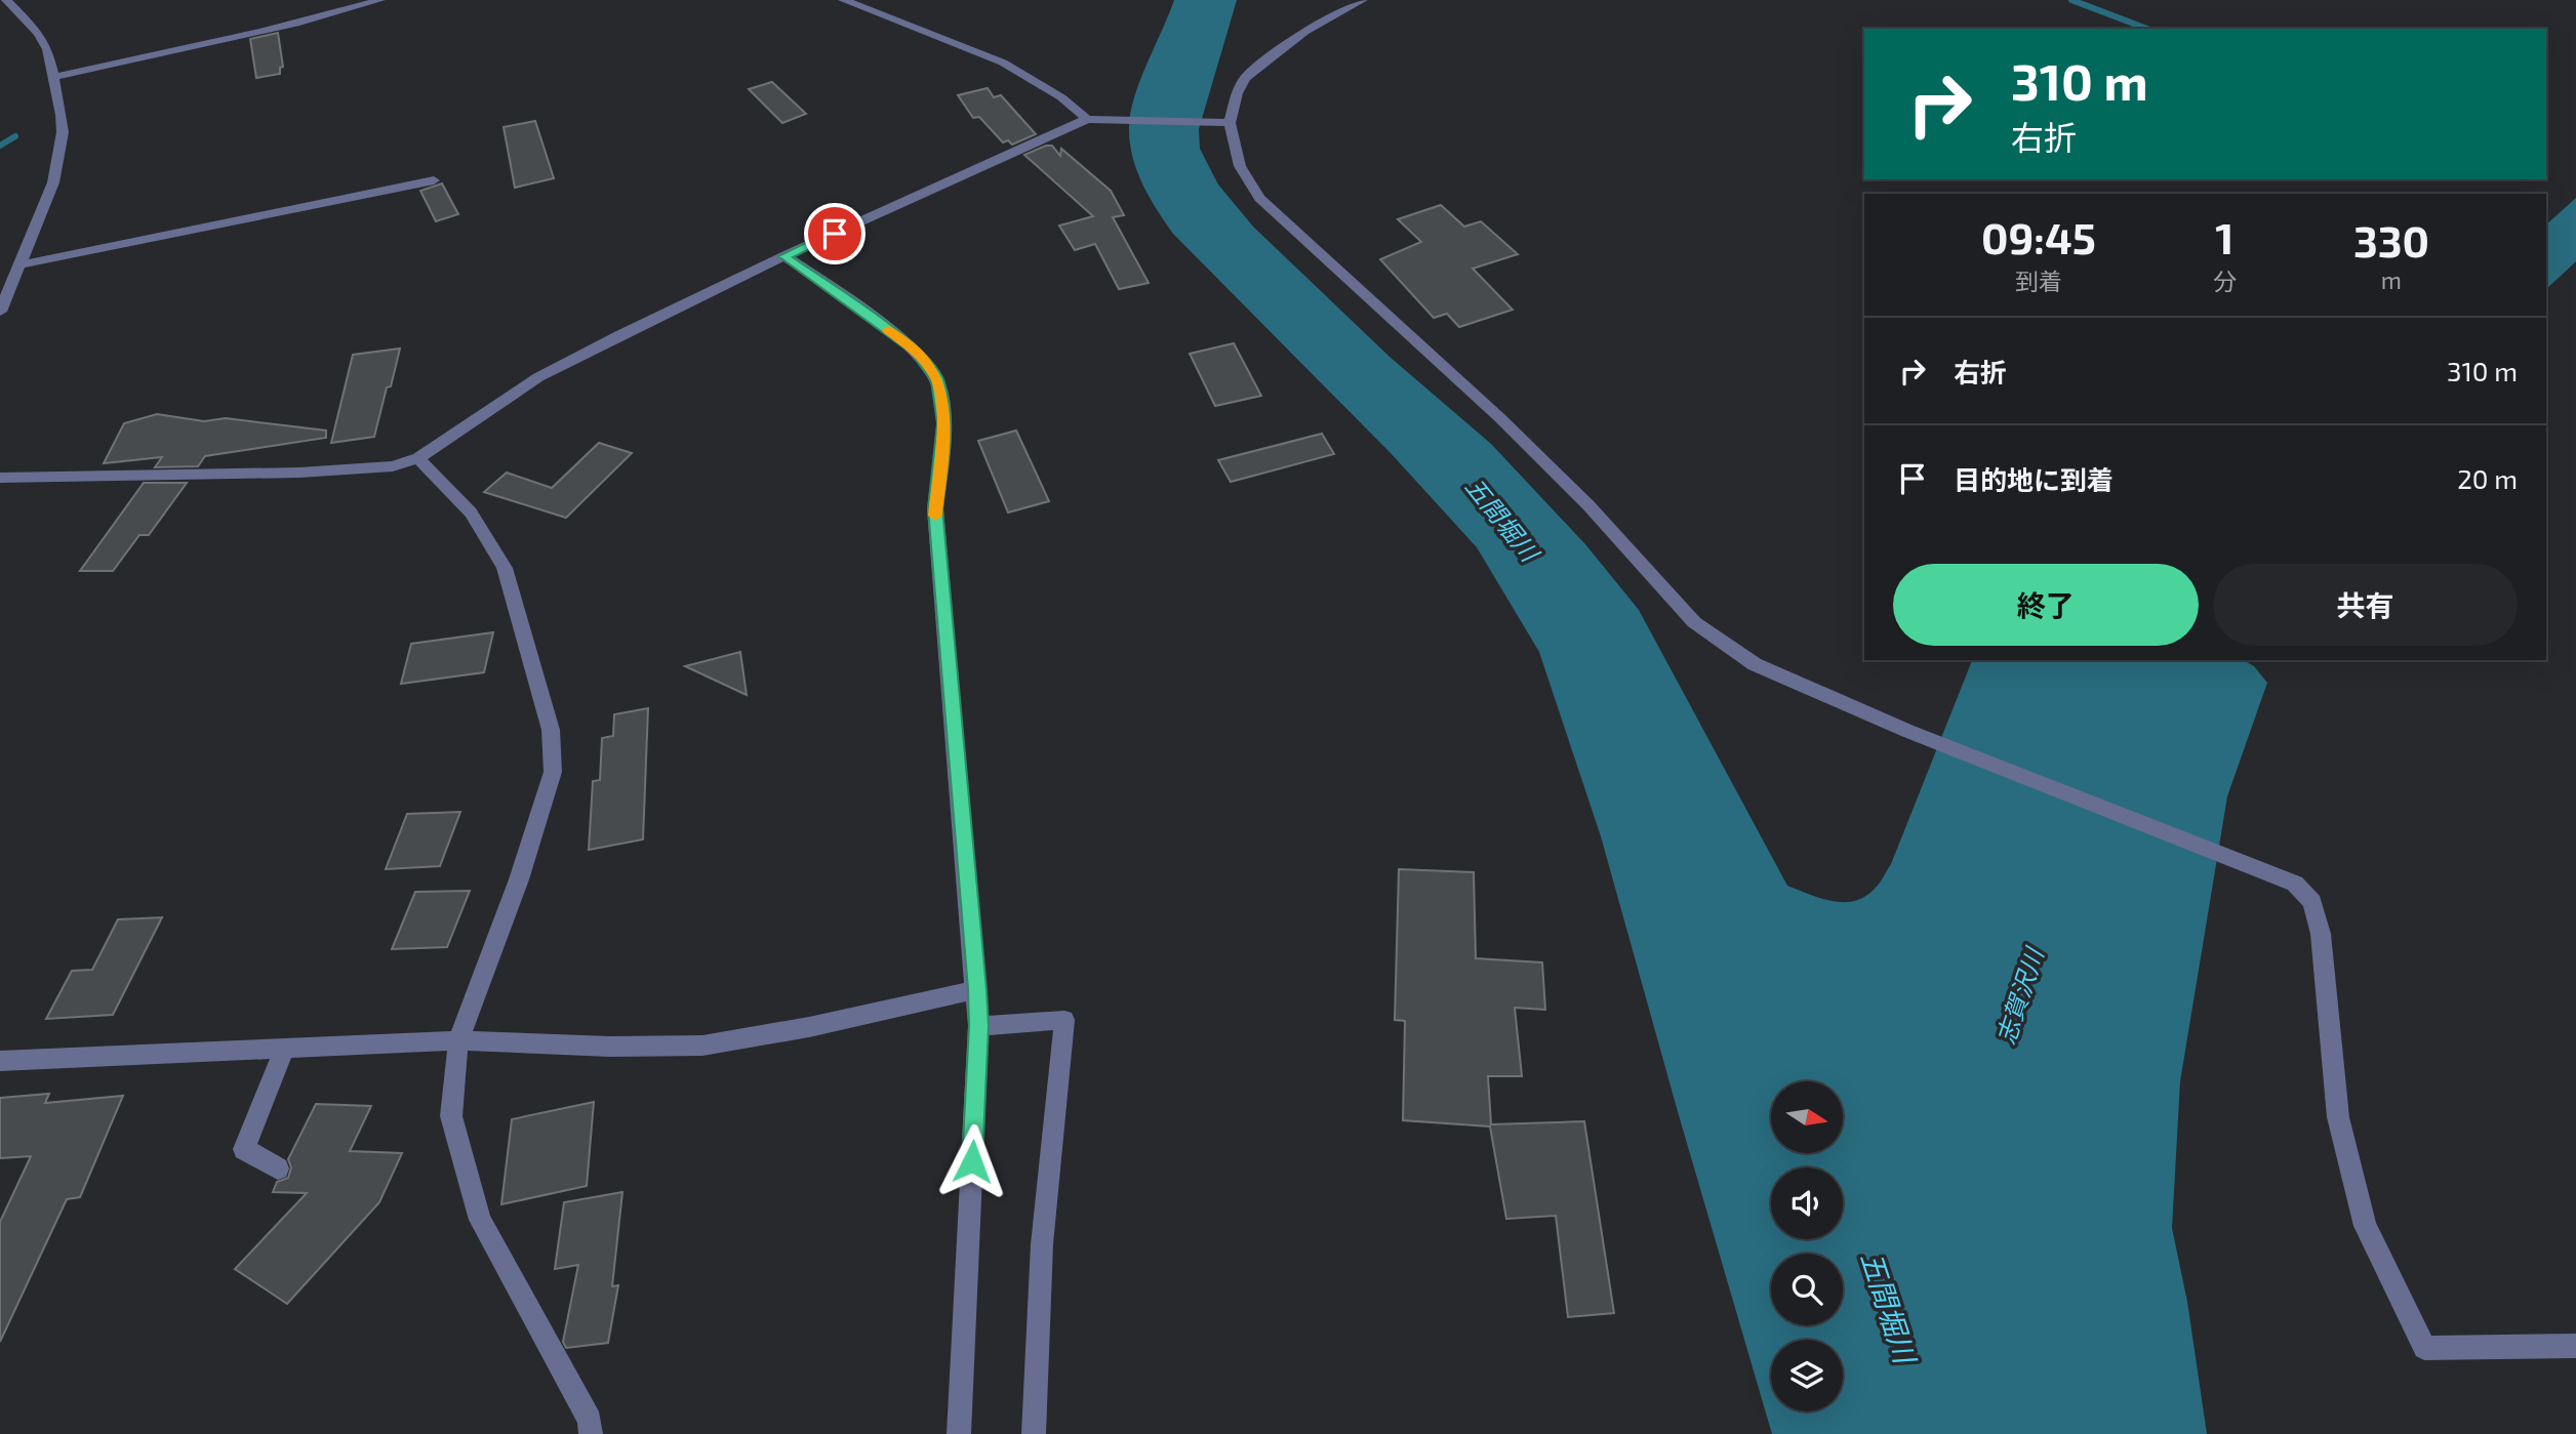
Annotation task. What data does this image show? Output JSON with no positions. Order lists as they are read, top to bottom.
{
  "water": ["五間堀川", "志賀沢川"],
  "north": "right",
  "page": {
    "turn": ["310 m", "右折"],
    "eta": [
      "09:45",
      "到着",
      "1",
      "分",
      "330",
      "m"
    ],
    "list": [
      {
        "name": "右折",
        "value": "310 m"
      },
      {
        "name": "目的地に到着",
        "value": "20 m"
      }
    ],
    "buttons": ["終了", "共有"]
  }
}
